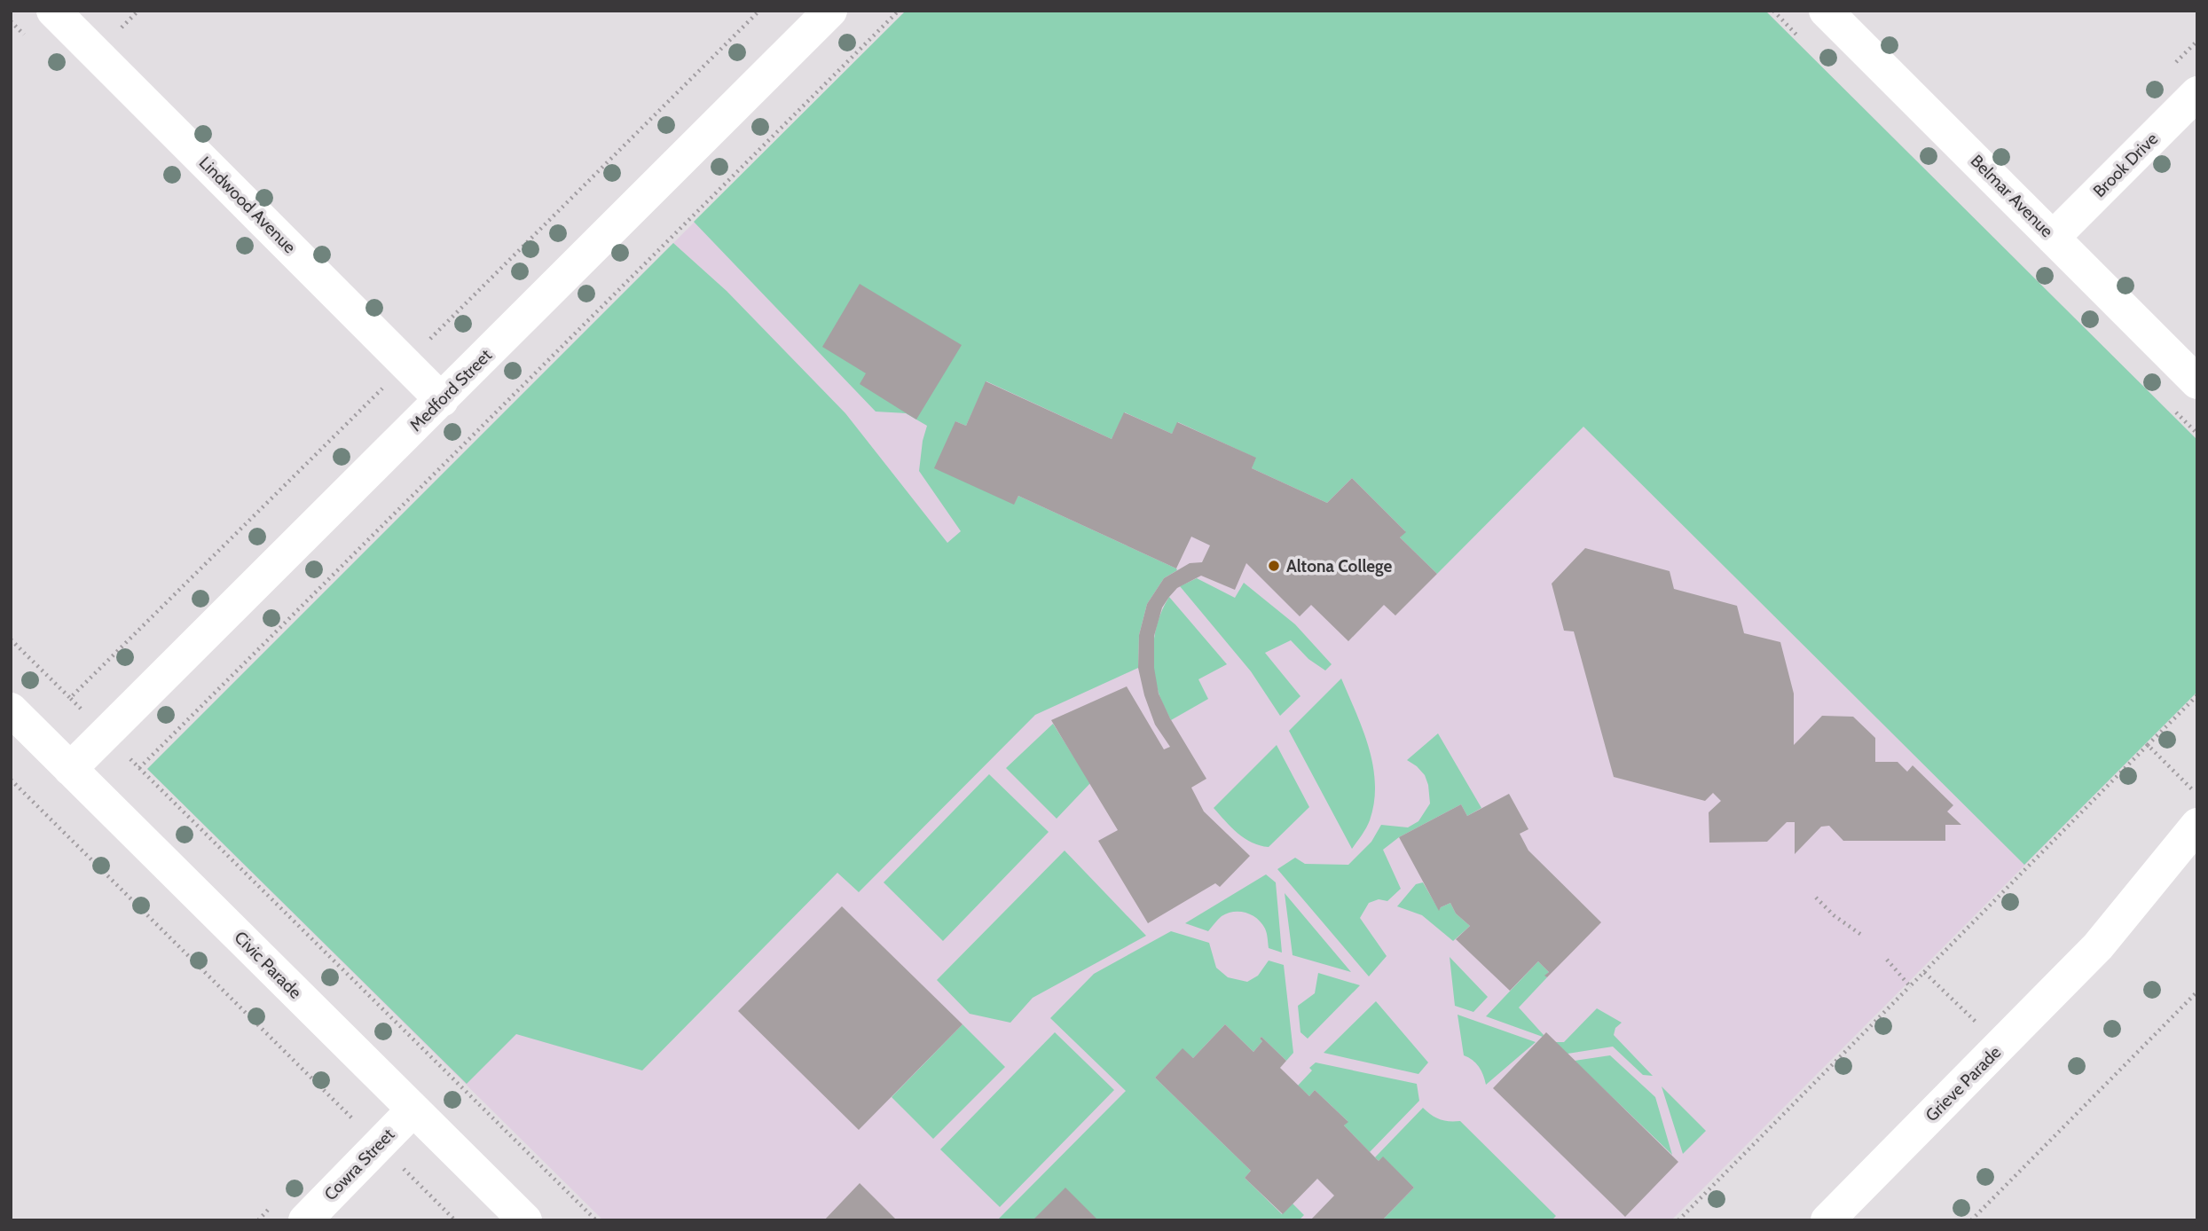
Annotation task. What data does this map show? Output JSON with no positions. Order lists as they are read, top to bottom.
{
  "streets": {
    "street": [
      "Brook Drive",
      "Belmar Avenue",
      "Lindwood Avenue",
      "Medford Street",
      "Civic Parade",
      "Grieve Parade",
      "Cowra Street"
    ]
  },
  "crossings": [
    ["Brook Drive", "Belmar Avenue"],
    ["Lindwood Avenue", "Medford Street"],
    ["Medford Street", "Civic Parade"],
    ["Civic Parade", "Cowra Street"]
  ],
  "places": ["Altona College"]
}
